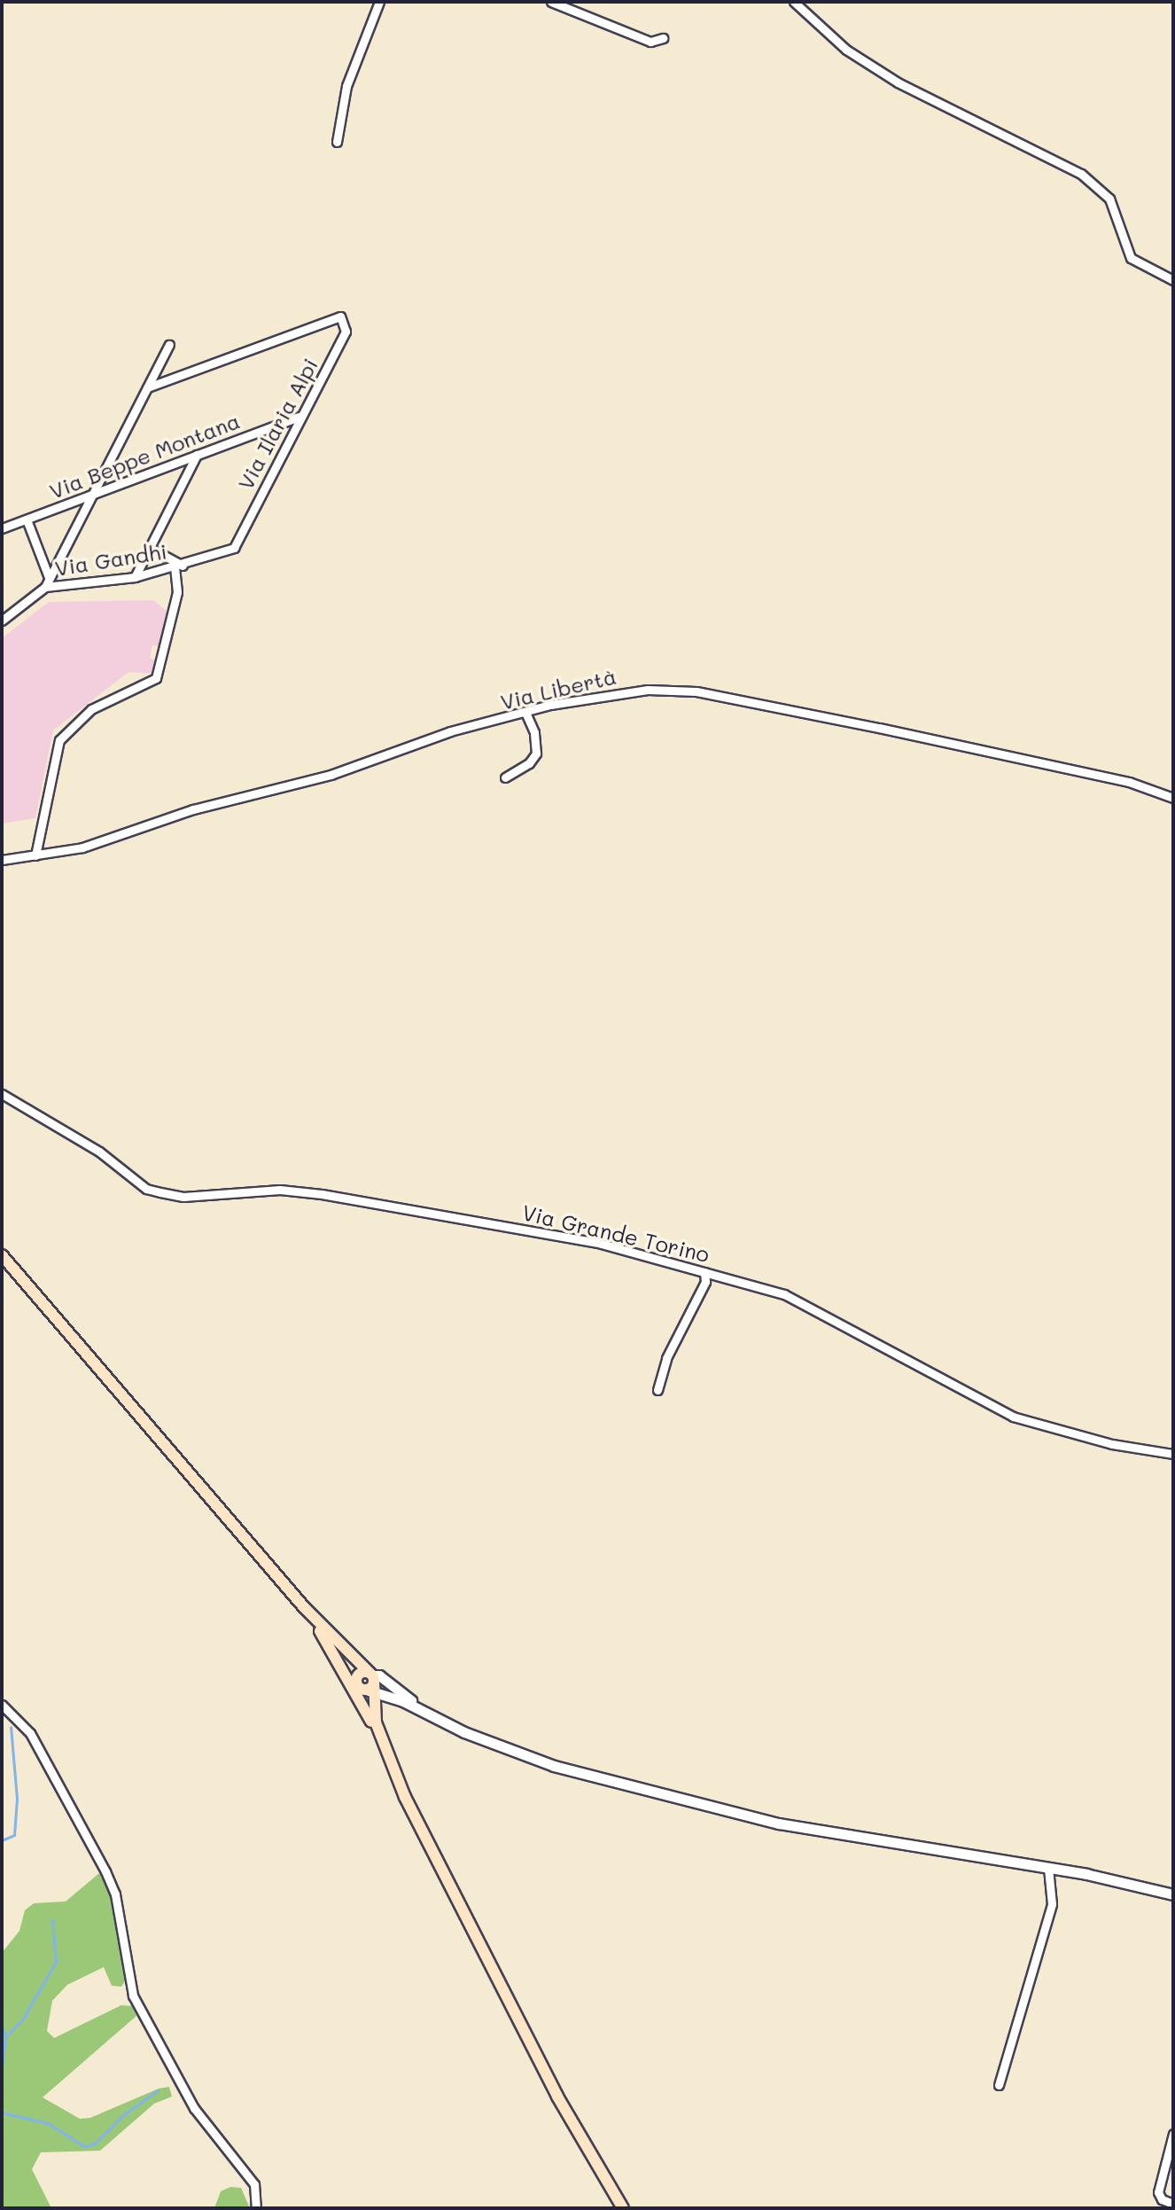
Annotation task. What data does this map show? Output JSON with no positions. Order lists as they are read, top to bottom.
{
  "streets": {
    "street": [
      "Via Ilaria Alpi",
      "Via Beppe Montana",
      "Via Gandhi",
      "Via Libertà",
      "Via Grande Torino"
    ]
  },
  "crossings": [
    ["Via Ilaria Alpi", "Via Beppe Montana"],
    ["Via Ilaria Alpi", "Via Gandhi"]
  ]
}
